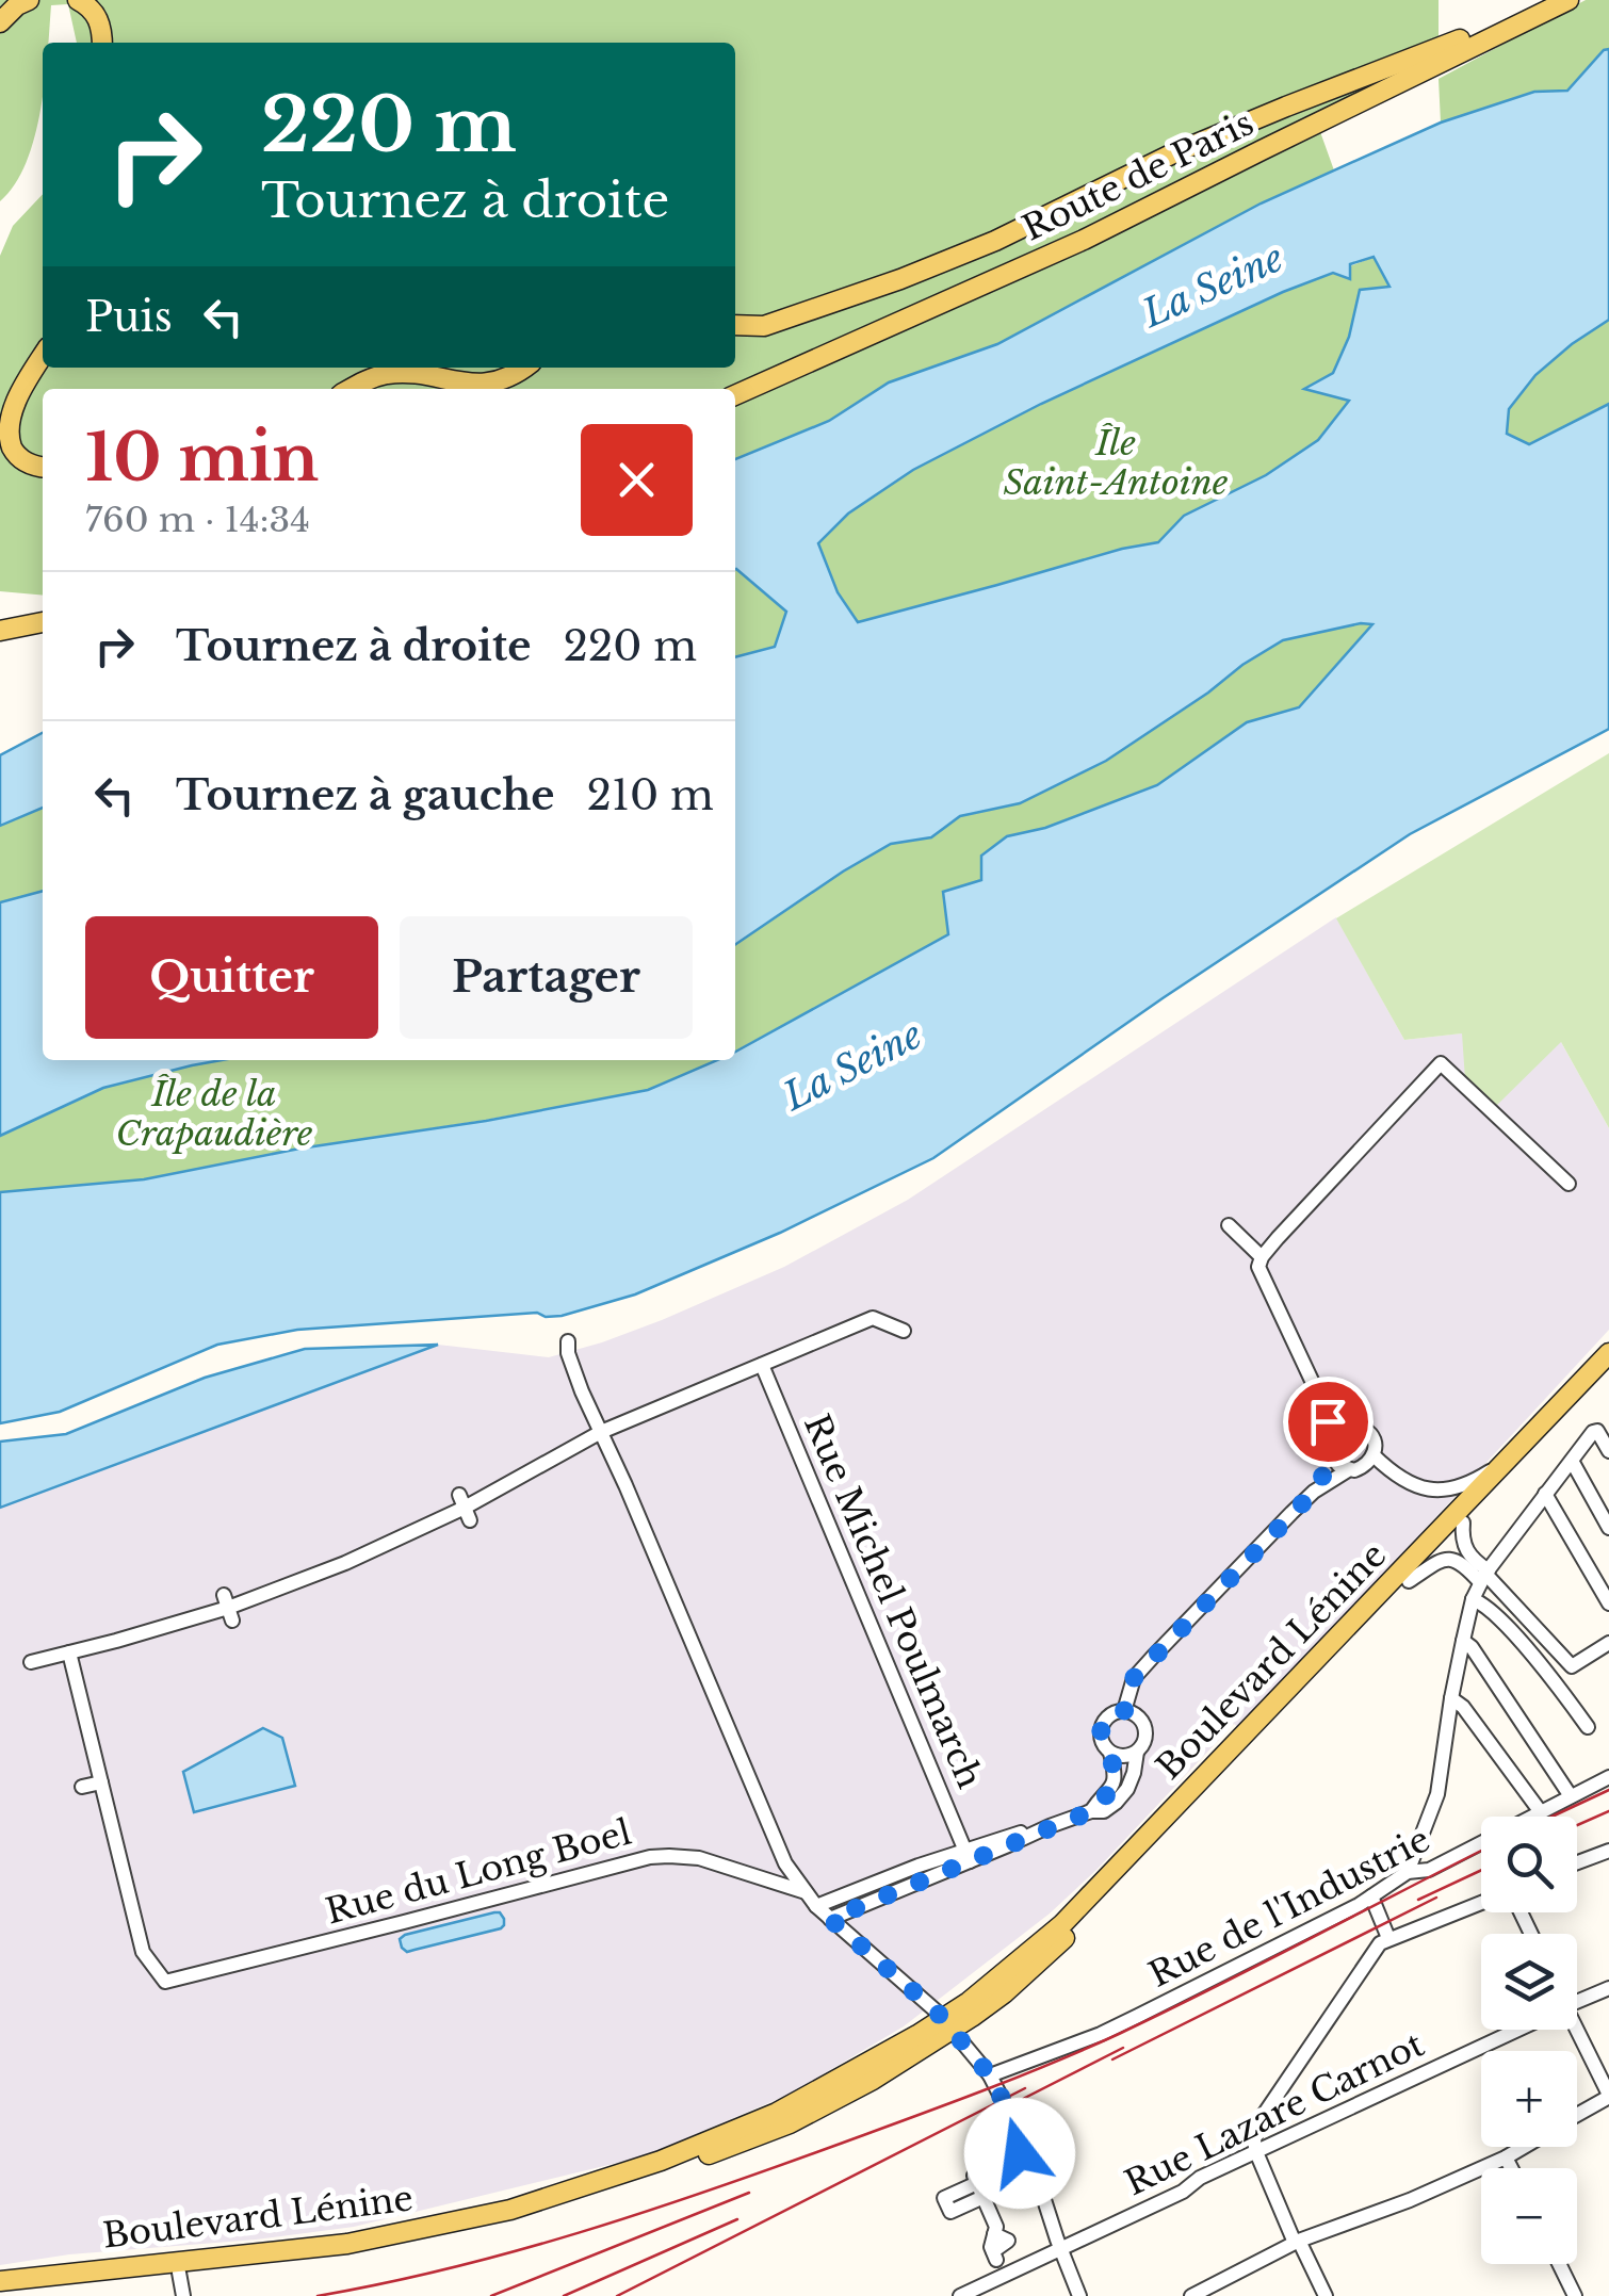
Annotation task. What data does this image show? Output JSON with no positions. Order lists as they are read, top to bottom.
{
  "streets": {
    "main road": ["Route de Paris", "Boulevard Lénine"],
    "street": [
      "Rue Michel Poulmarch",
      "Rue du Long Boel",
      "Rue de l'Industrie",
      "Rue Lazare Carnot"
    ]
  },
  "water": ["La Seine"],
  "parks": ["Île Saint-Antoine", "Île de la Crapaudière"],
  "page": {
    "turn": ["220 m", "Tournez à droite"],
    "then": "Puis",
    "heading": ["10 min", "760 m · 14:34"],
    "list": [
      {
        "name": "Tournez à droite",
        "value": "220 m"
      },
      {
        "name": "Tournez à gauche",
        "value": "210 m"
      }
    ],
    "buttons": ["Quitter", "Partager"],
    "map_buttons": ["+", "−"]
  }
}
